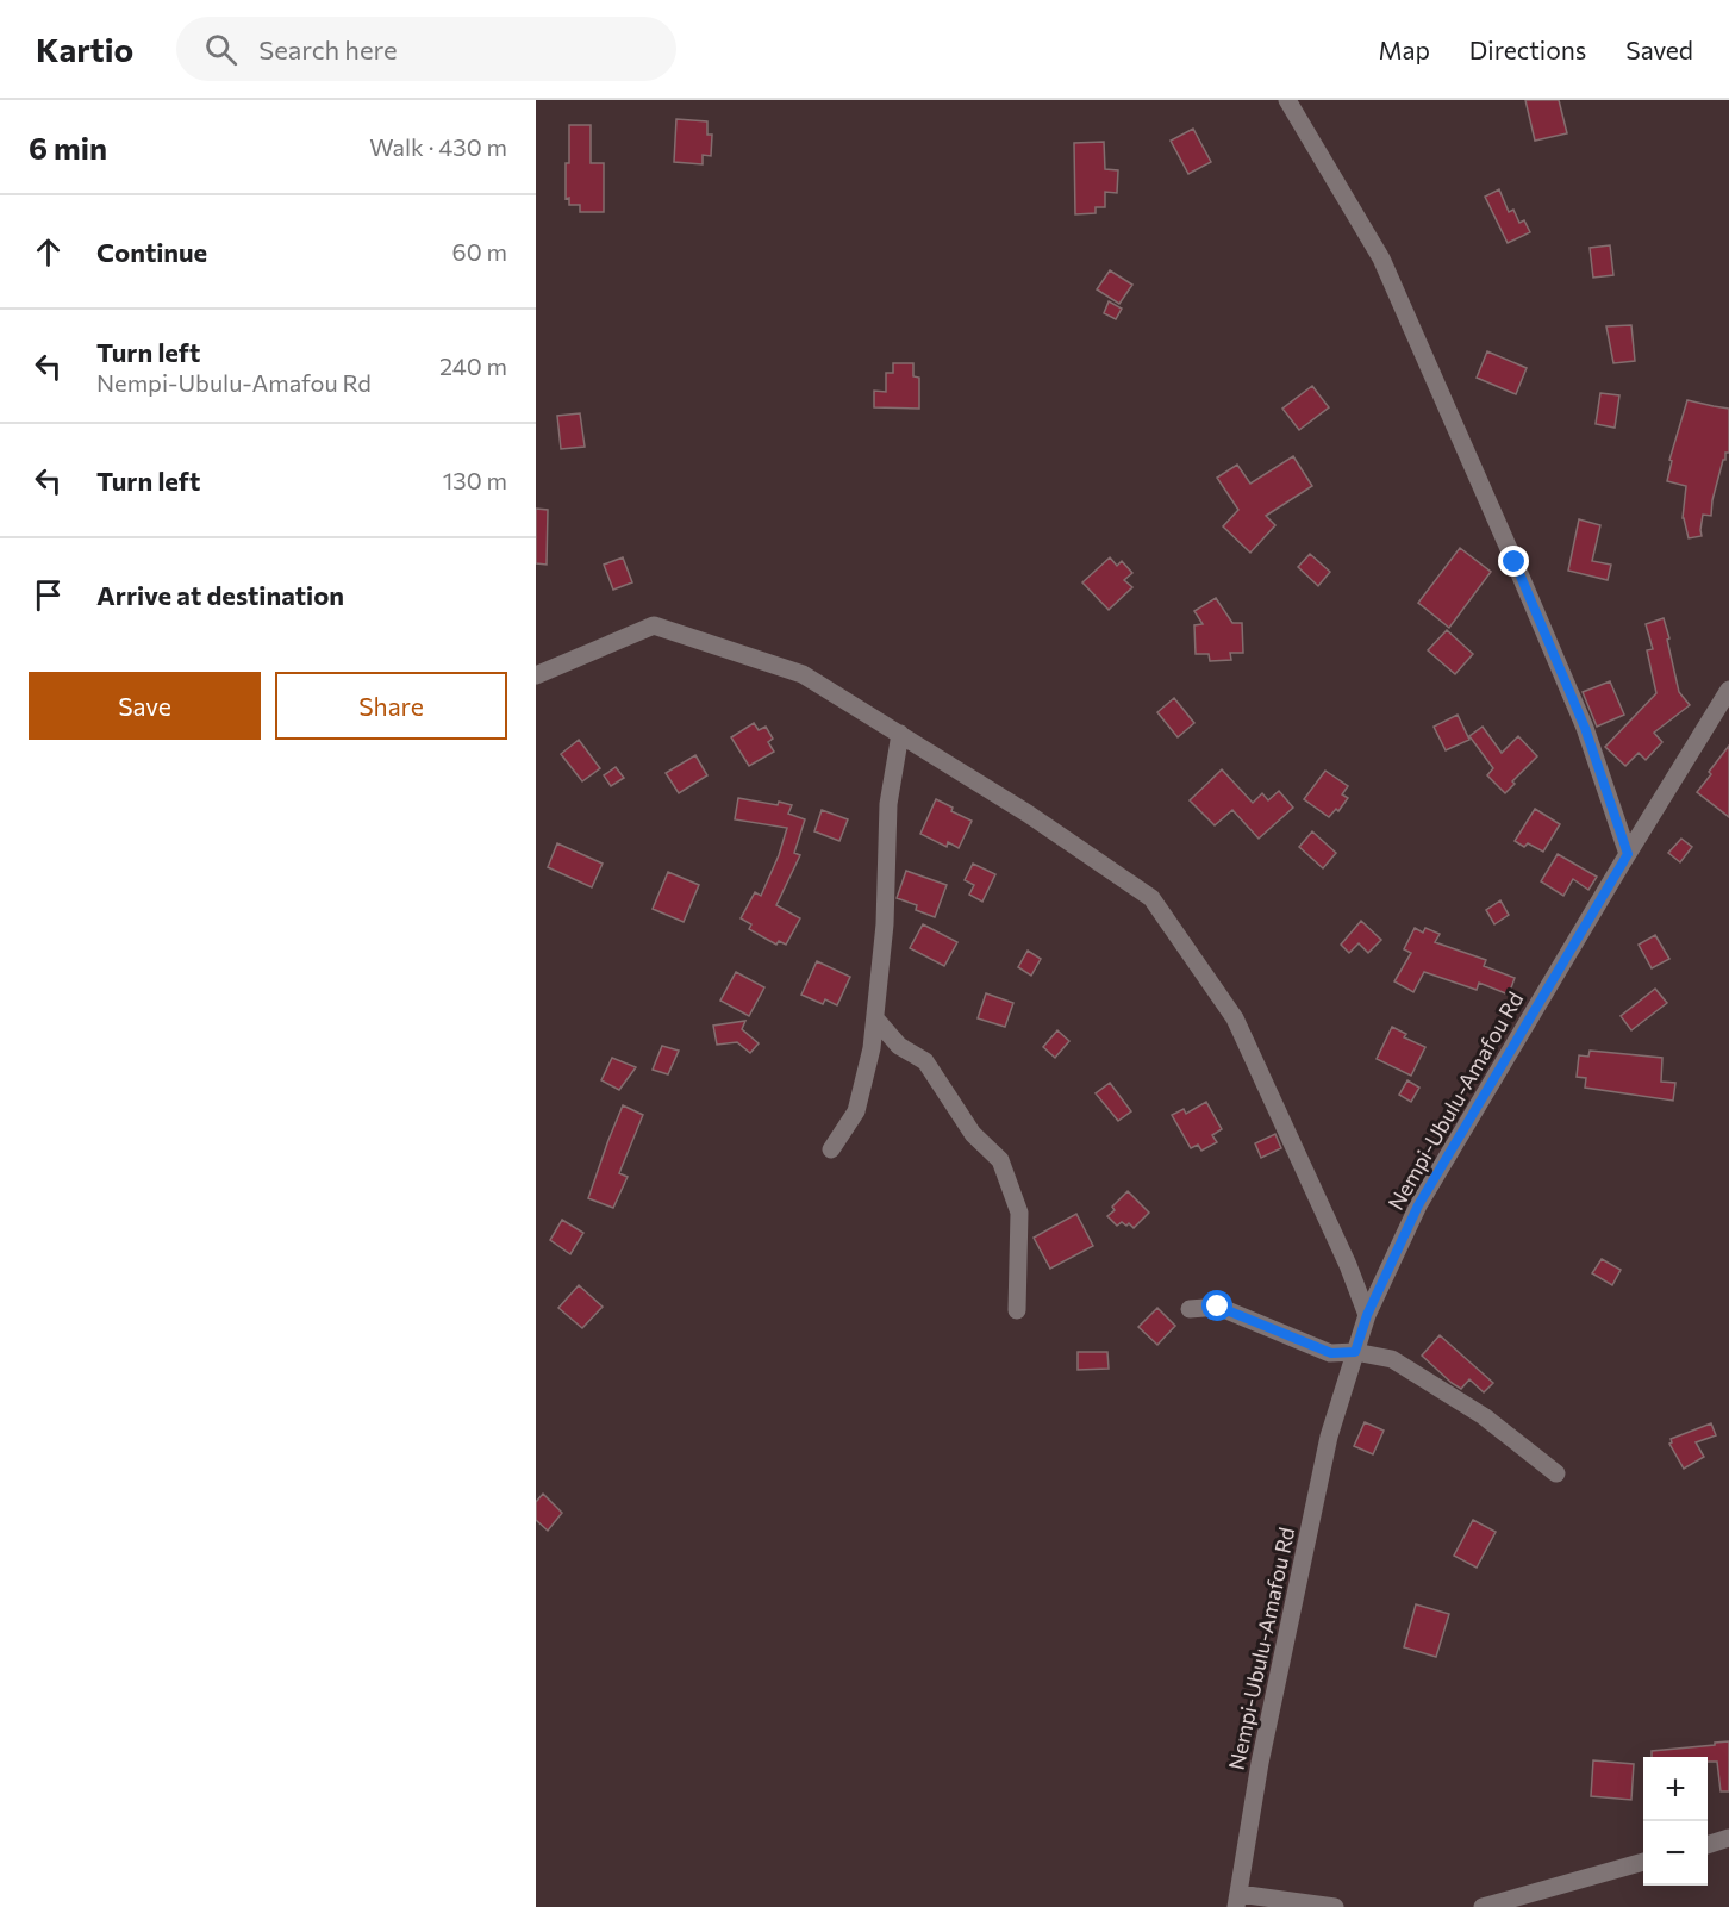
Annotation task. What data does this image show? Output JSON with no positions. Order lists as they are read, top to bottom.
{
  "streets": {
    "street": ["Nempi-Ubulu-Amafou Rd"]
  },
  "page": {
    "header": "Kartio",
    "search": "Search here",
    "nav": ["Map", "Directions", "Saved"],
    "heading": ["6 min", "Walk · 430 m"],
    "list": [
      ["Continue", "60 m"],
      ["Turn left", "Nempi-Ubulu-Amafou Rd", "240 m"],
      ["Turn left", "130 m"],
      "Arrive at destination"
    ],
    "buttons": ["Save", "Share"],
    "map_buttons": ["+", "−"]
  }
}
